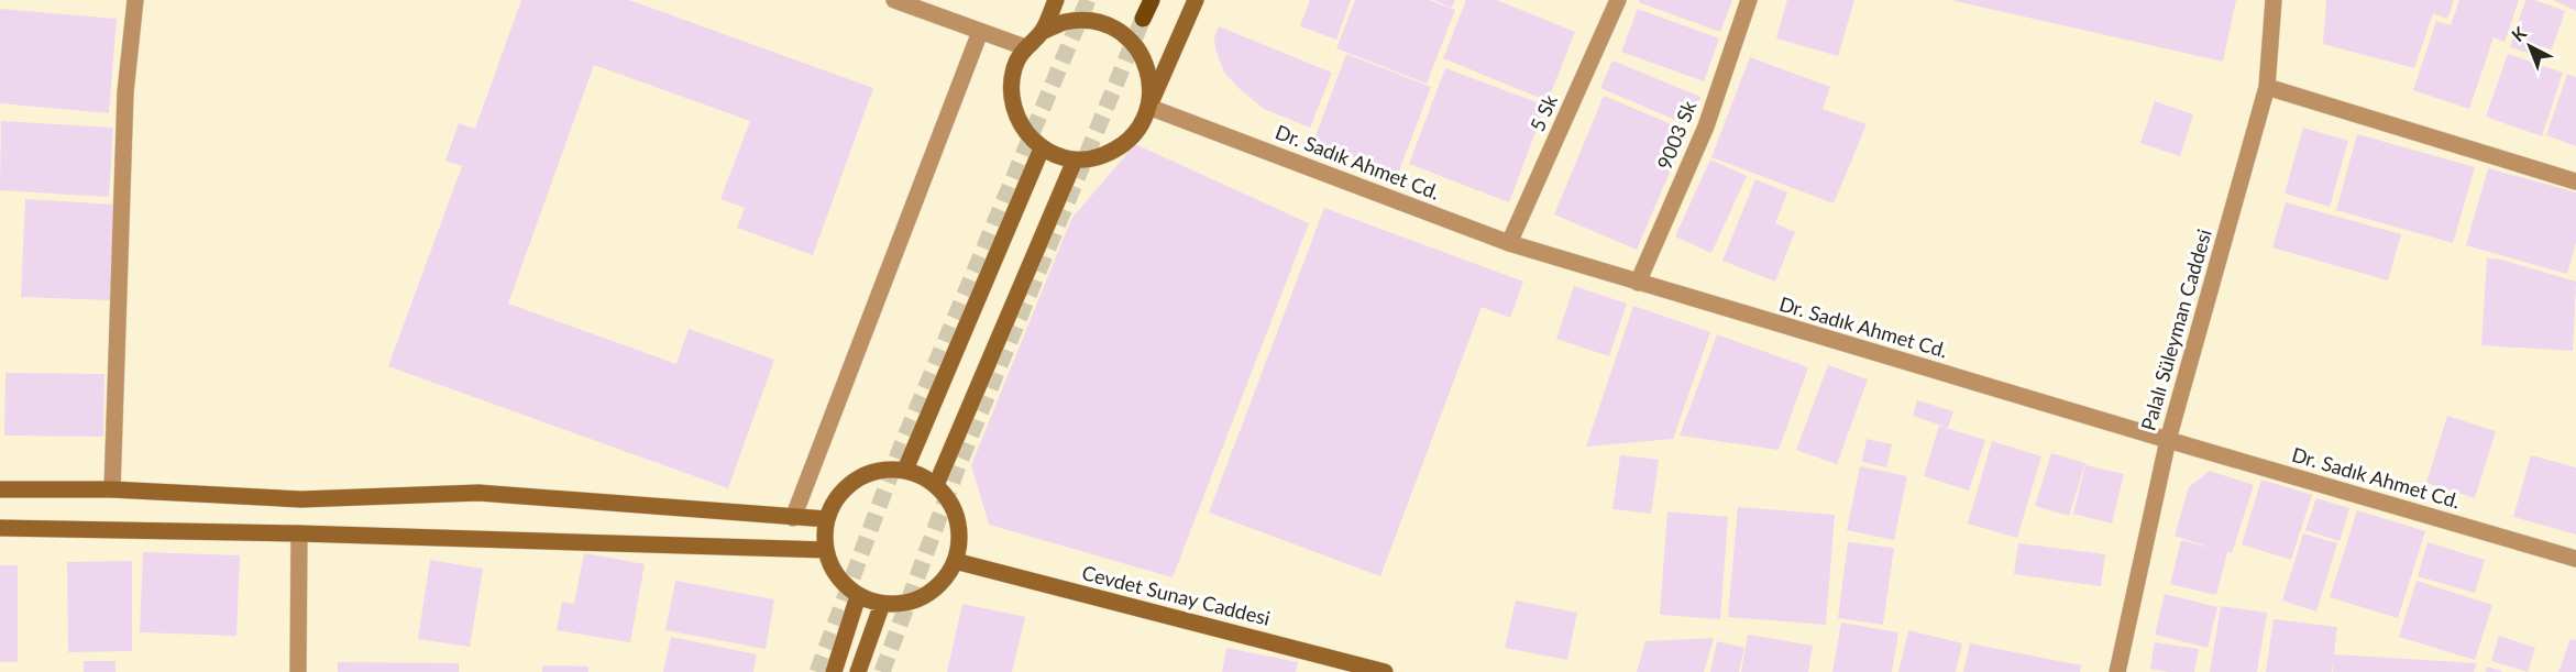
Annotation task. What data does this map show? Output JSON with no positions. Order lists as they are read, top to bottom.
{
  "streets": {
    "main road": ["Cevdet Sunay Caddesi"],
    "street": [
      "5 Sk",
      "9003 Sk",
      "Dr. Sadık Ahmet Cd.",
      "Palalı Süleyman Caddesi"
    ]
  },
  "crossings": [
    ["5 Sk", "Dr. Sadık Ahmet Cd."],
    ["9003 Sk", "Dr. Sadık Ahmet Cd."],
    ["Dr. Sadık Ahmet Cd.", "Palalı Süleyman Caddesi"]
  ],
  "north": "top left"
}
